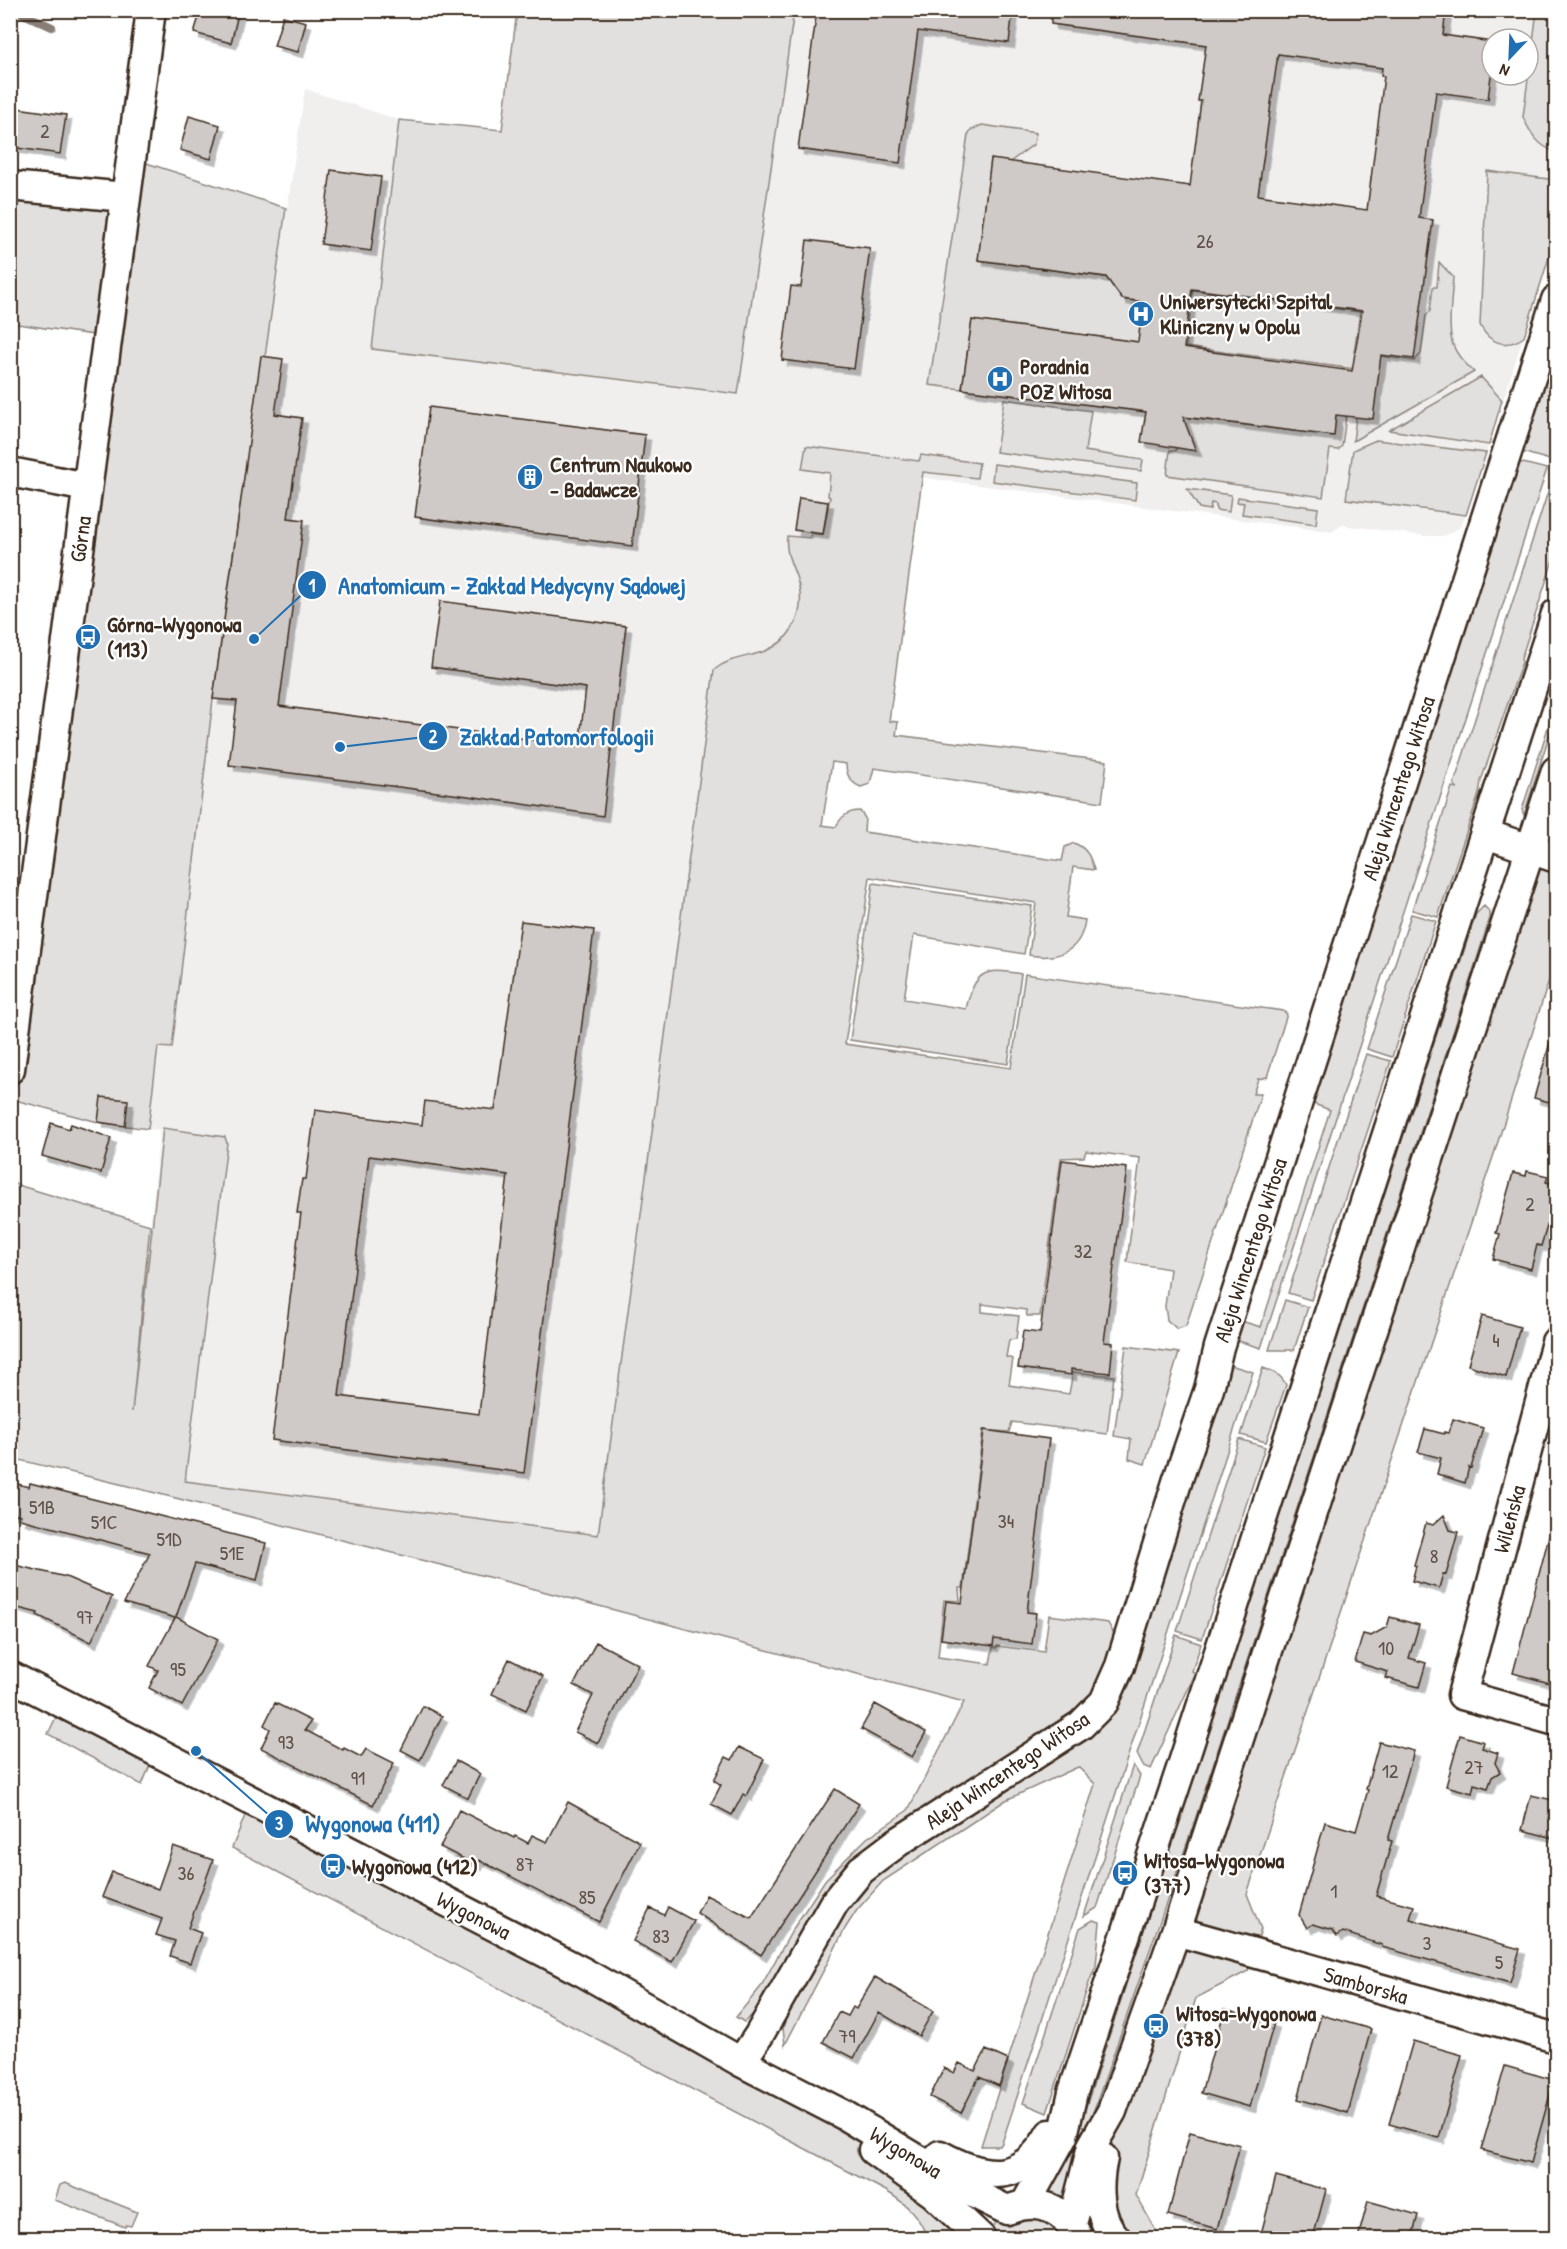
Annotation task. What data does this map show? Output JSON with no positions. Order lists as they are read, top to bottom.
{
  "streets": {
    "street": [
      "Górna",
      "Aleja Wincentego Witosa",
      "Wileńska",
      "Wygonowa",
      "Samborska"
    ]
  },
  "crossings": [
    ["Aleja Wincentego Witosa", "Wygonowa"]
  ],
  "places": {
    "hospital": ["Uniwersytecki Szpital Kliniczny w Opolu", "Poradnia POZ Witosa"],
    "building": ["Centrum Naukowo - Badawcze"],
    "bus stop": [
      "Górna-Wygonowa (113)",
      "Wygonowa (412)",
      "Witosa-Wygonowa (377)",
      "Witosa-Wygonowa (378)"
    ],
    "other": ["Anatomicum - Zakład Medycyny Sądowej", "Zakład Patomorfologii", "Wygonowa (411)"]
  },
  "house_numbers": [
    "2",
    "26",
    "2",
    "32",
    "4",
    "51B",
    "34",
    "51C",
    "51D",
    "51E",
    "8",
    "97",
    "10",
    "95",
    "93",
    "27",
    "12",
    "91",
    "87",
    "36",
    "1",
    "85",
    "83",
    "3",
    "5",
    "79"
  ],
  "north": "bottom left"
}
